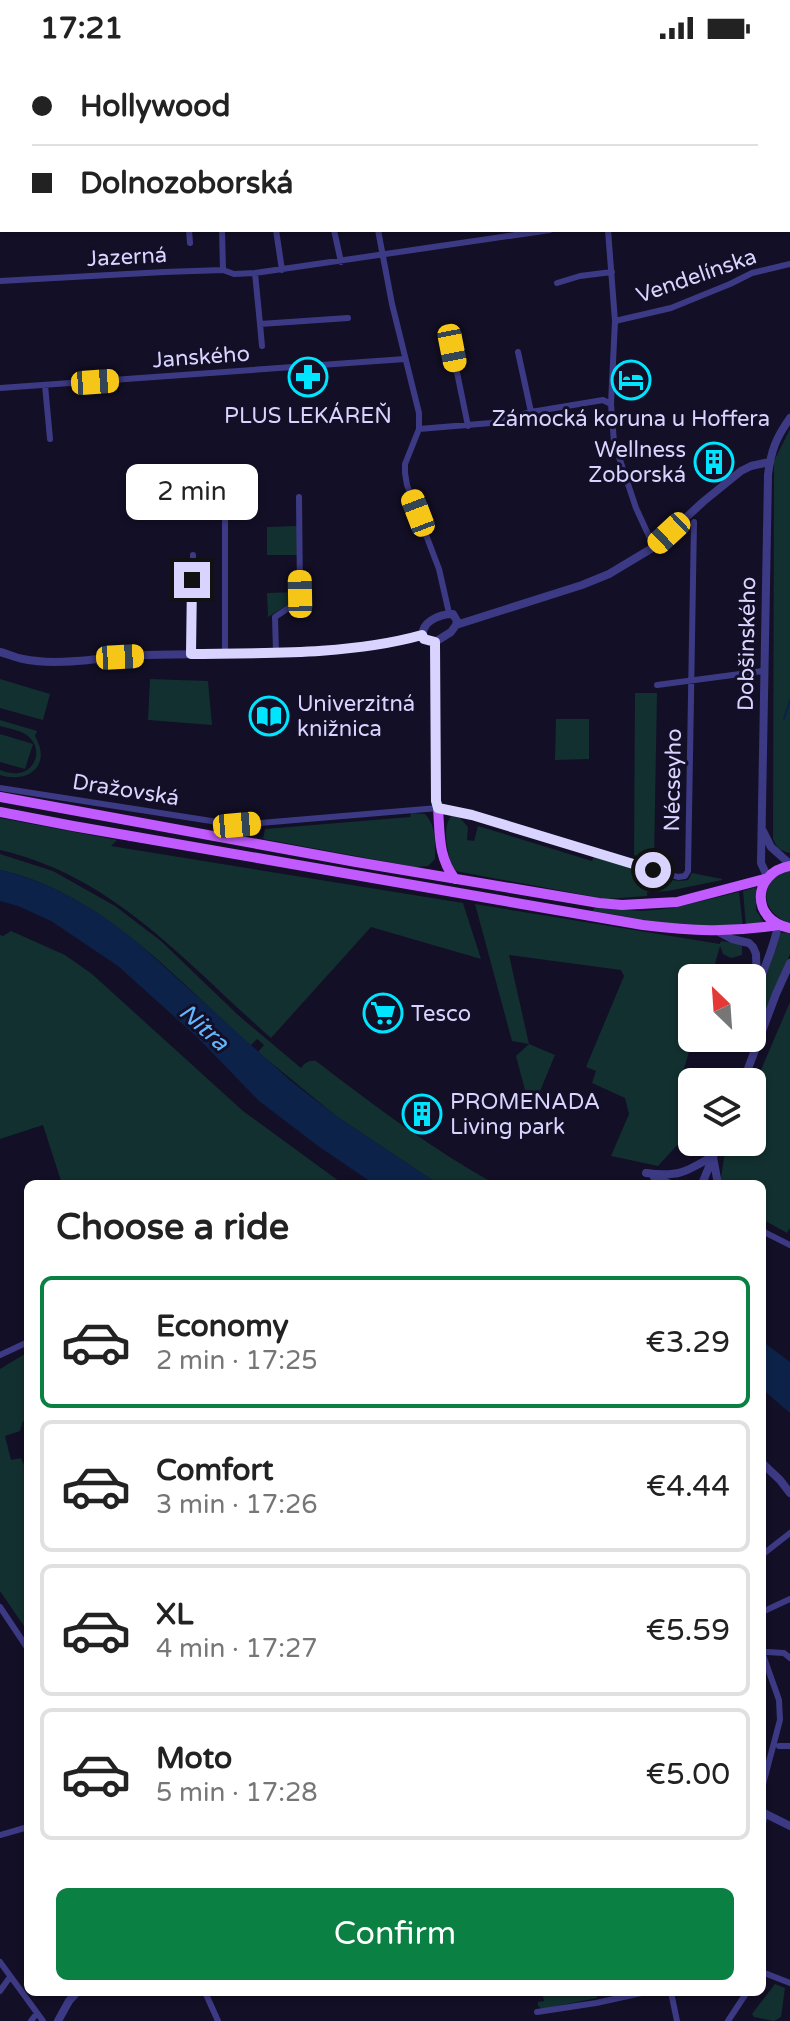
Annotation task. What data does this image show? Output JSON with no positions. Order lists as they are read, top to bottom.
{
  "streets": {
    "street": [
      "Jazerná",
      "Vendelínska",
      "Janského",
      "Dobšinského",
      "Nécseyho",
      "Dražovská"
    ]
  },
  "crossings": [
    ["Nécseyho", "Dražovská"]
  ],
  "water": ["Nitra"],
  "places": {
    "pharmacy": ["PLUS LEKÁREŇ"],
    "hotel": ["Zámocká koruna u Hoffera"],
    "building": ["Wellness Zoborská", "PROMENADA Living park"],
    "library": ["Univerzitná knižnica"],
    "supermarket": ["Tesco"]
  },
  "north": "top left",
  "page": {
    "status": "17:21",
    "banner": ["Hollywood", "Dolnozoborská"],
    "bubble": "2 min",
    "heading": "Choose a ride",
    "list": [
      {
        "name": "Economy",
        "note": "2 min · 17:25",
        "value": "€3.29"
      },
      {
        "name": "Comfort",
        "note": "3 min · 17:26",
        "value": "€4.44"
      },
      {
        "name": "XL",
        "note": "4 min · 17:27",
        "value": "€5.59"
      },
      {
        "name": "Moto",
        "note": "5 min · 17:28",
        "value": "€5.00"
      }
    ],
    "buttons": "Confirm"
  }
}
